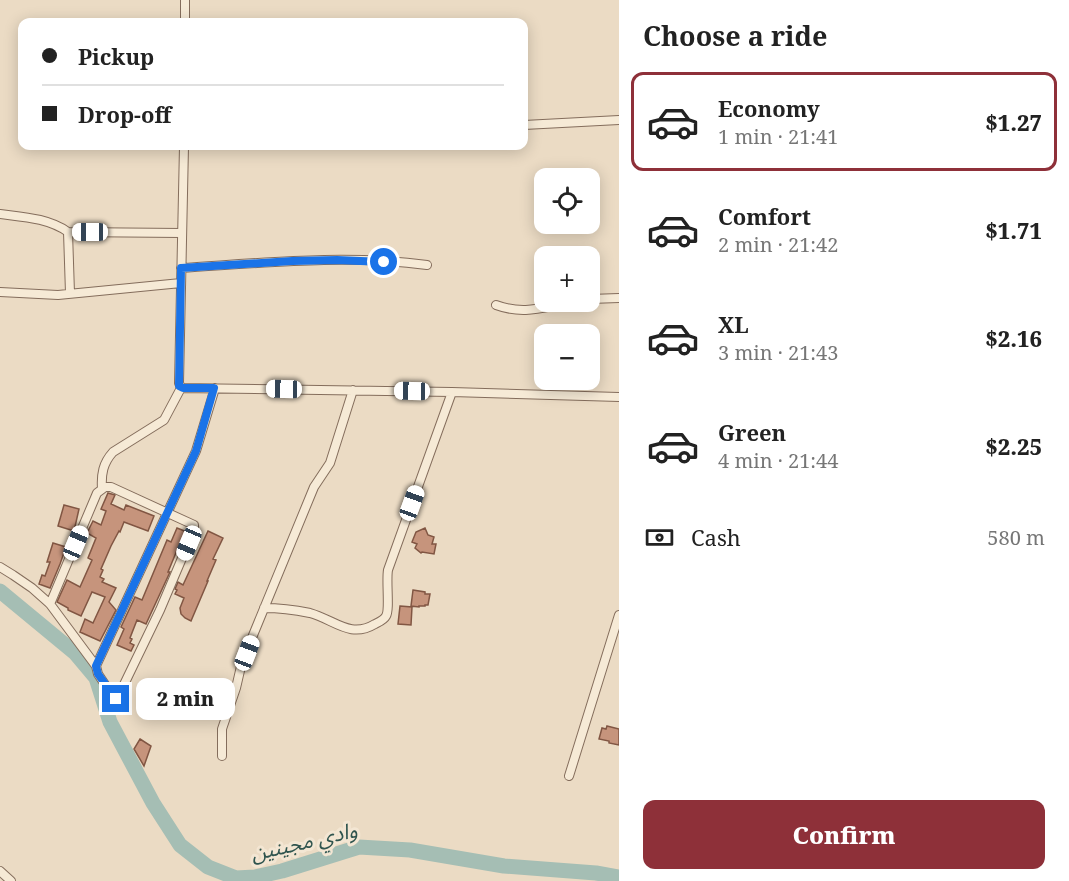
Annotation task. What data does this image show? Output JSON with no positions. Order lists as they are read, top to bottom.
{
  "water": ["وادي مجينين"],
  "page": {
    "heading": "Choose a ride",
    "banner": ["Pickup", "Drop-off"],
    "list": [
      {
        "name": "Economy",
        "note": "1 min · 21:41",
        "value": "$1.27"
      },
      {
        "name": "Comfort",
        "note": "2 min · 21:42",
        "value": "$1.71"
      },
      {
        "name": "XL",
        "note": "3 min · 21:43",
        "value": "$2.16"
      },
      {
        "name": "Green",
        "note": "4 min · 21:44",
        "value": "$2.25"
      }
    ],
    "map_buttons": ["+", "−"],
    "pay": ["Cash", "580 m"],
    "bubble": "2 min",
    "buttons": "Confirm"
  }
}
